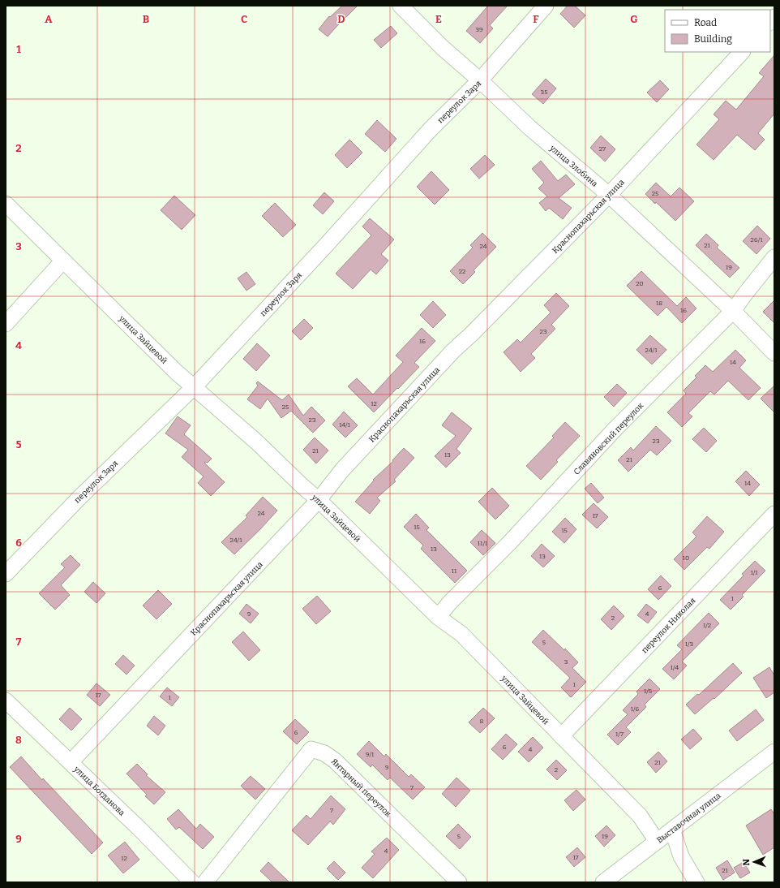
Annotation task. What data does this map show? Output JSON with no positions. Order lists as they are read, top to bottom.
{
  "streets": {
    "street": [
      "переулок Заря",
      "улица Злобина",
      "Краснопахарьская улица",
      "улица Зайцевой",
      "Славяновский переулок",
      "переулок Николая",
      "Янтарный переулок",
      "улица Богданова",
      "Выставочная улица"
    ]
  },
  "crossings": [
    ["переулок Заря", "улица Злобина"],
    ["переулок Заря", "улица Зайцевой"],
    ["улица Злобина", "Краснопахарьская улица"],
    ["улица Злобина", "Славяновский переулок"],
    ["Краснопахарьская улица", "улица Зайцевой"],
    ["Краснопахарьская улица", "улица Богданова"],
    ["улица Зайцевой", "Славяновский переулок"],
    ["улица Зайцевой", "переулок Николая"],
    ["улица Зайцевой", "Выставочная улица"]
  ],
  "house_numbers": [
    "39",
    "35",
    "27",
    "25",
    "26/1",
    "21",
    "24",
    "19",
    "22",
    "20",
    "18",
    "16",
    "23",
    "16",
    "24/1",
    "14",
    "12",
    "25",
    "23",
    "14/1",
    "23",
    "21",
    "13",
    "21",
    "14",
    "24",
    "17",
    "15",
    "15",
    "24/1",
    "11/1",
    "13",
    "13",
    "10",
    "11",
    "1/1",
    "6",
    "1",
    "9",
    "4",
    "2",
    "1/2",
    "5",
    "1/3",
    "3",
    "1/4",
    "1",
    "1/5",
    "17",
    "1",
    "1/6",
    "8",
    "6",
    "1/7",
    "6",
    "4",
    "9/1",
    "21",
    "9",
    "2",
    "7",
    "7",
    "5",
    "19",
    "4",
    "17",
    "12",
    "21"
  ],
  "legend": ["Road", "Building"],
  "north": "left",
  "grid": {
    "columns": [
      "A",
      "B",
      "C",
      "D",
      "E",
      "F",
      "G"
    ],
    "rows": [
      "1",
      "2",
      "3",
      "4",
      "5",
      "6",
      "7",
      "8",
      "9"
    ]
  }
}
